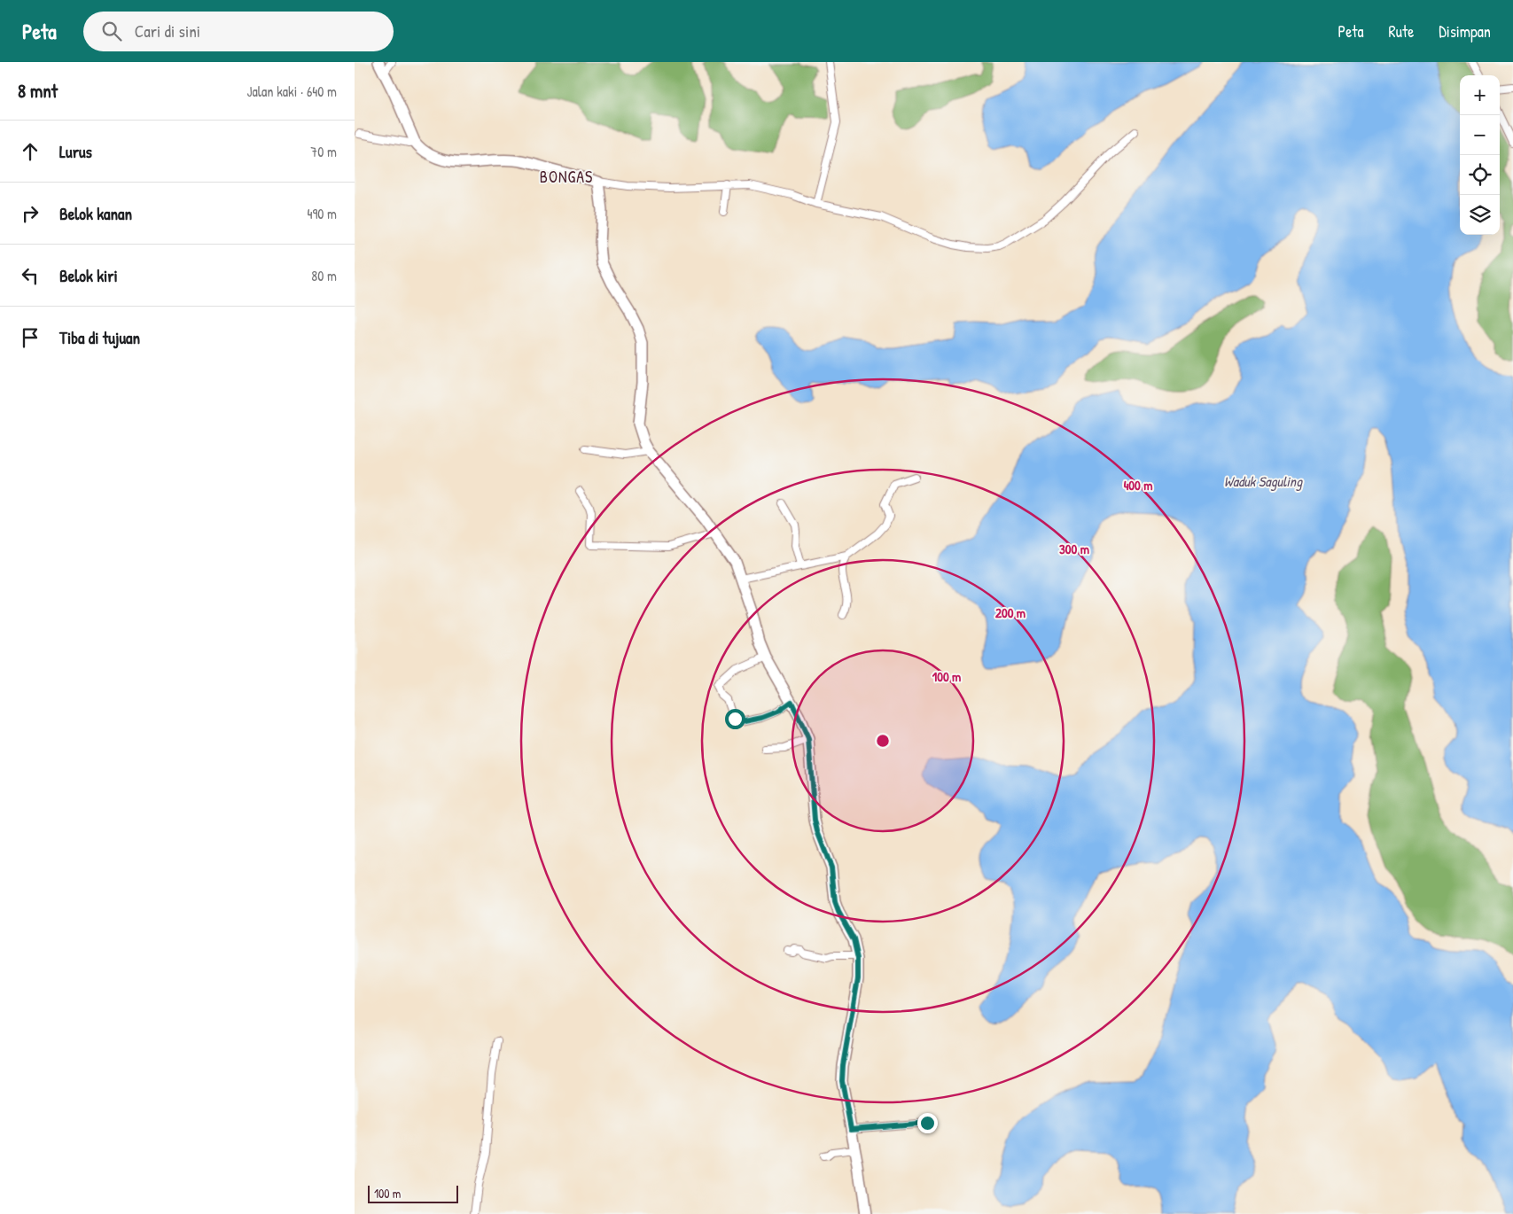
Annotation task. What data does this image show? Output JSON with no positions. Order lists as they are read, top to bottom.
{
  "districts": ["BONGAS"],
  "water": ["Waduk Saguling"],
  "scale_bar": "100 m",
  "page": {
    "header": "Peta",
    "search": "Cari di sini",
    "nav": ["Peta", "Rute", "Disimpan"],
    "heading": ["8 mnt", "Jalan kaki · 640 m"],
    "map_buttons": ["+", "−"],
    "list": [
      ["Lurus", "70 m"],
      ["Belok kanan", "490 m"],
      ["Belok kiri", "80 m"],
      "Tiba di tujuan"
    ],
    "scale": "100 m"
  },
  "rings": [
    "400 m",
    "300 m",
    "200 m",
    "100 m"
  ]
}
